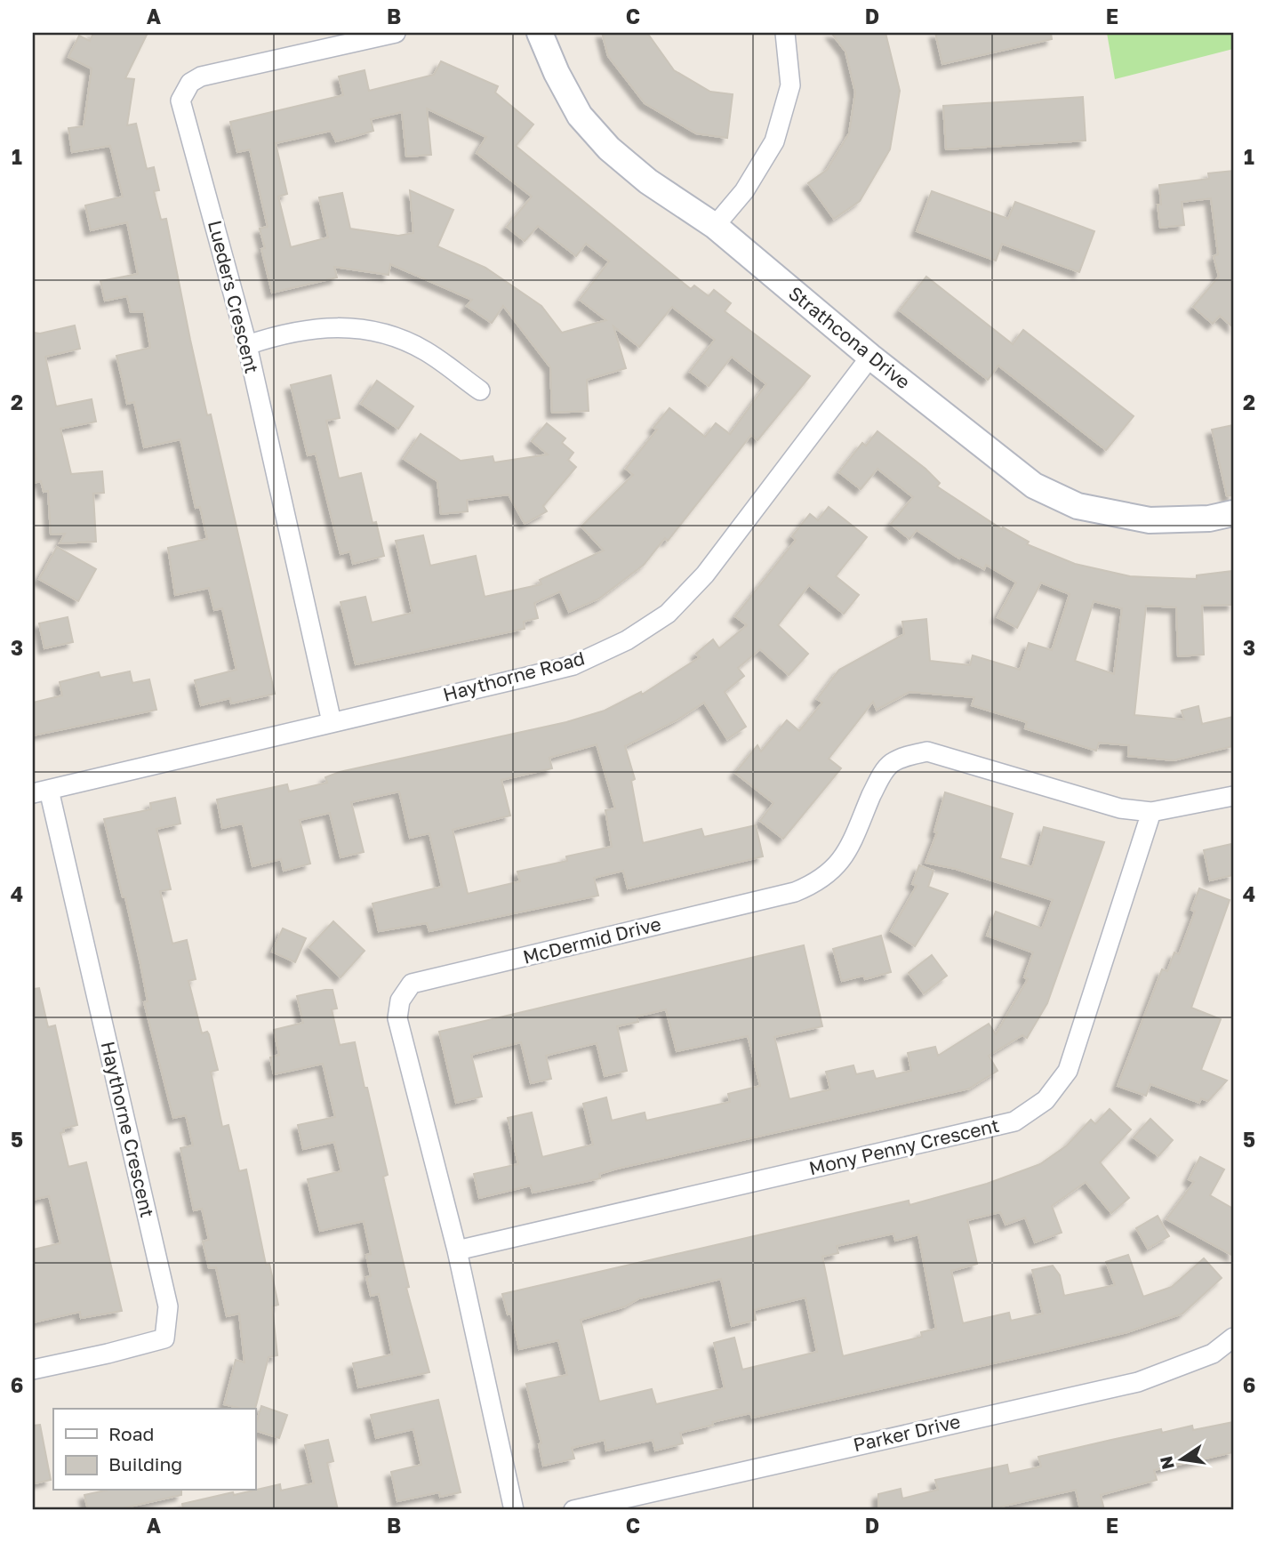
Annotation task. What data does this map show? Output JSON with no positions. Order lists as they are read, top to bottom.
{
  "streets": {
    "street": [
      "Lueders Crescent",
      "Strathcona Drive",
      "Haythorne Road",
      "McDermid Drive",
      "Haythorne Crescent",
      "Mony Penny Crescent",
      "Parker Drive"
    ]
  },
  "crossings": [
    ["Lueders Crescent", "Haythorne Road"],
    ["Strathcona Drive", "Haythorne Road"],
    ["Haythorne Road", "Haythorne Crescent"],
    ["McDermid Drive", "Mony Penny Crescent"]
  ],
  "legend": ["Road", "Building"],
  "north": "left",
  "grid": {
    "columns": [
      "A",
      "B",
      "C",
      "D",
      "E"
    ],
    "rows": [
      "1",
      "2",
      "3",
      "4",
      "5",
      "6"
    ]
  }
}
